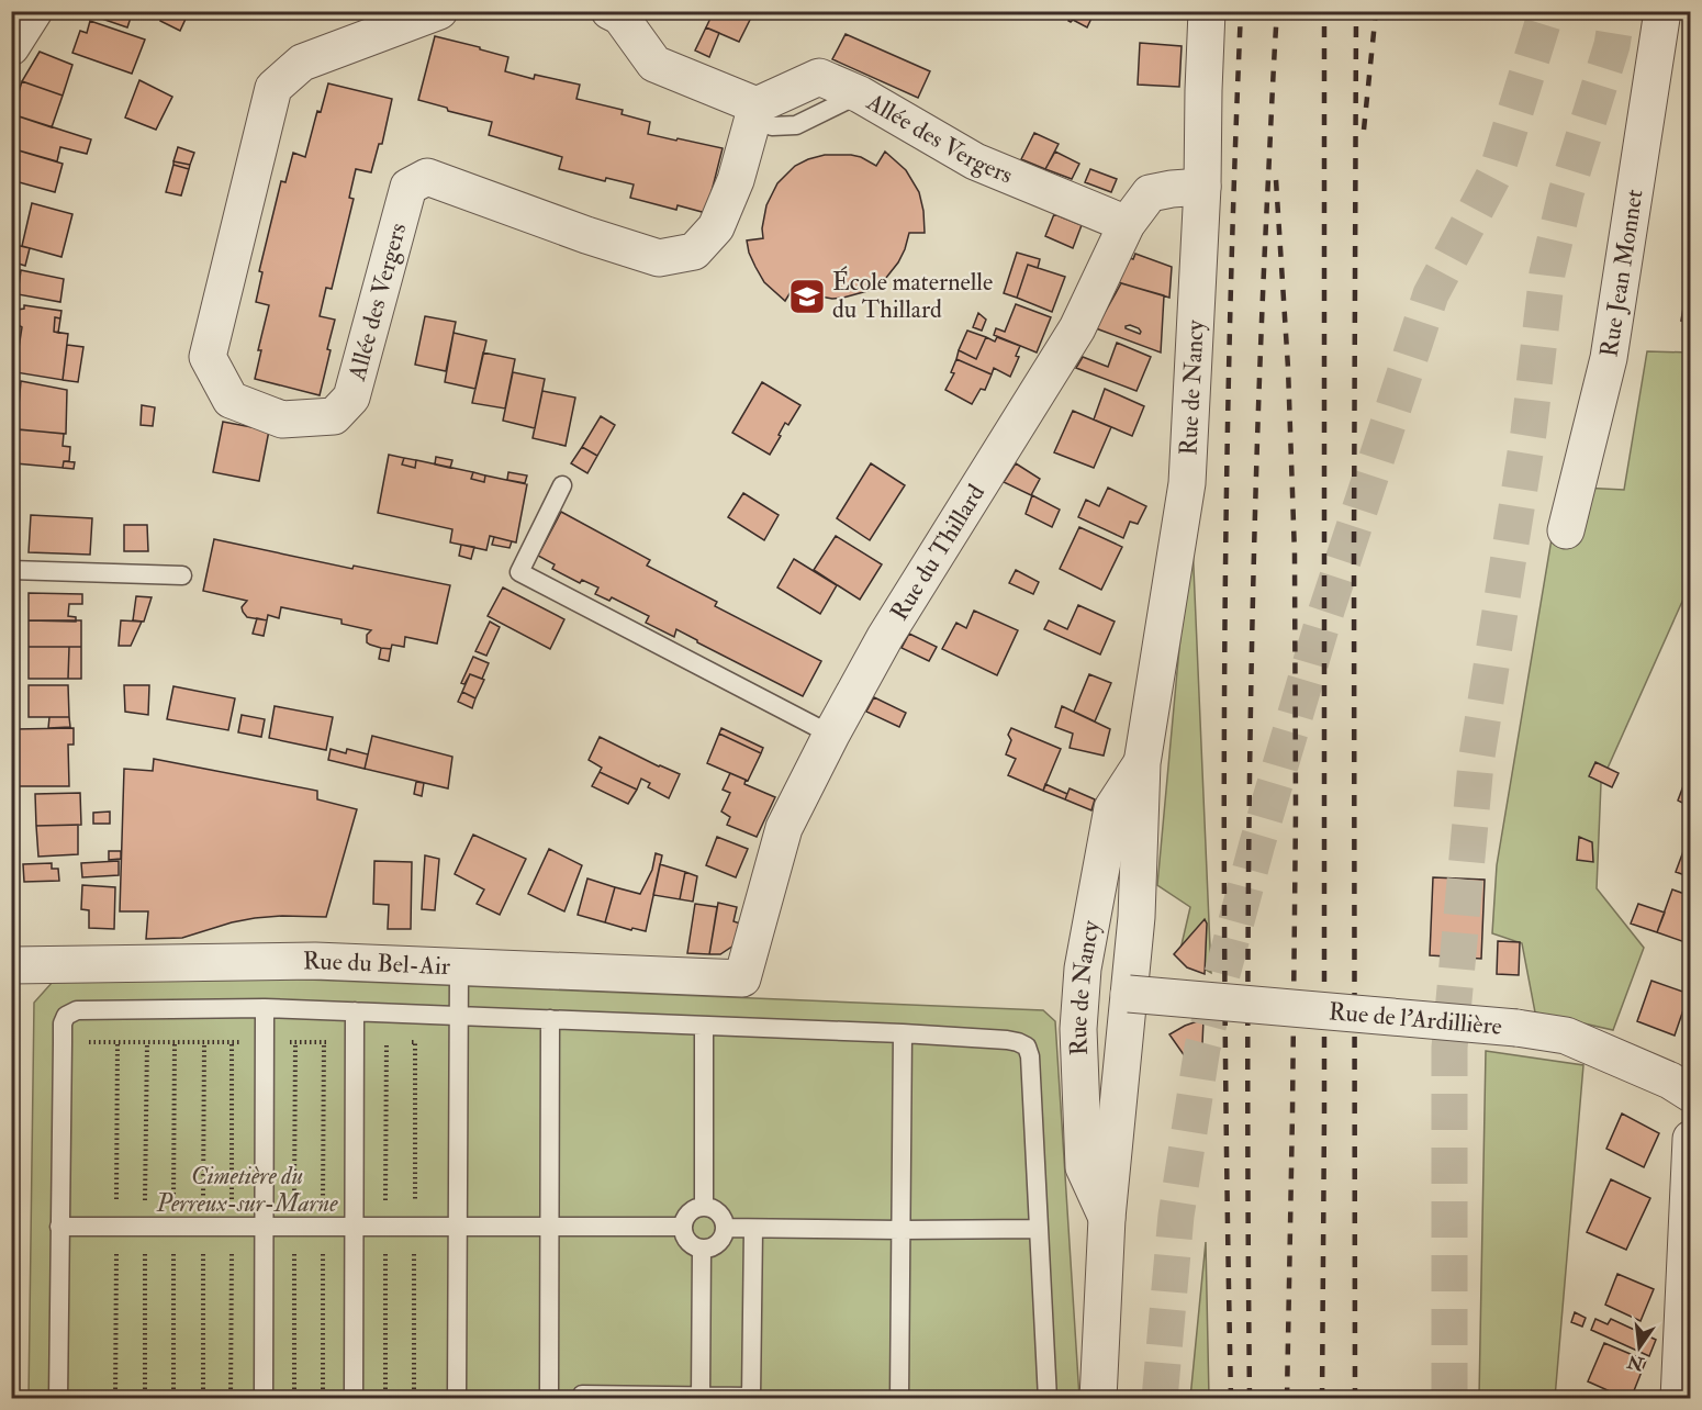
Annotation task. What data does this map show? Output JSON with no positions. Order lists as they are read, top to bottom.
{
  "streets": {
    "street": [
      "Allée des Vergers",
      "Rue Jean Monnet",
      "Rue de Nancy",
      "Rue du Thillard",
      "Rue du Bel-Air",
      "Rue de l'Ardillière"
    ]
  },
  "crossings": [
    ["Allée des Vergers", "Rue du Thillard"],
    ["Rue de Nancy", "Rue du Thillard"],
    ["Rue de Nancy", "Rue de l'Ardillière"],
    ["Rue du Thillard", "Rue du Bel-Air"]
  ],
  "parks": ["Cimetière du Perreux-sur-Marne"],
  "places": {
    "school or university": ["École maternelle du Thillard"]
  },
  "north": "bottom"
}
